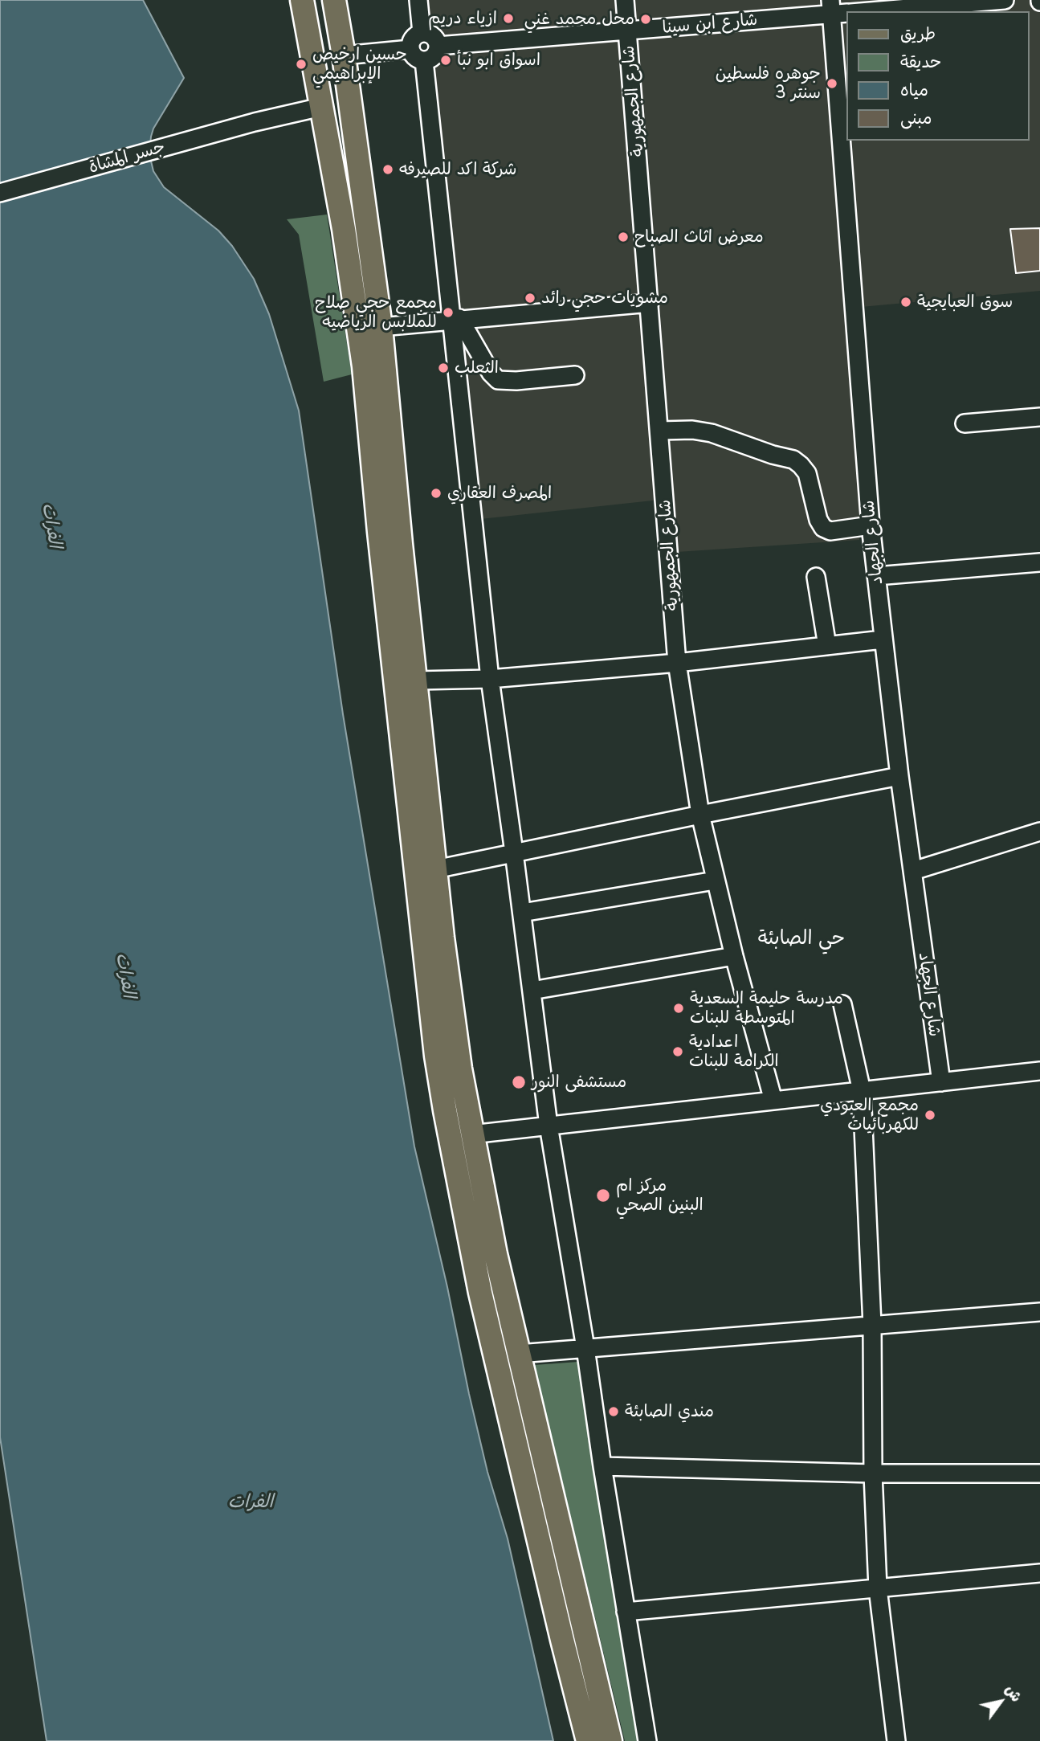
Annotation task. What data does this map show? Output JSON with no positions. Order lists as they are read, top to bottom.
{
  "streets": {
    "street": [
      "شارع ابن سينا",
      "شارع الجمهورية",
      "جسر المشاة",
      "شارع الجهاد"
    ]
  },
  "crossings": [
    ["شارع ابن سينا", "شارع الجمهورية"],
    ["شارع ابن سينا", "شارع الجهاد"]
  ],
  "districts": ["حي الصابئة"],
  "water": ["الفرات"],
  "places": [
    "ازياء دريم",
    "محل محمد غني",
    "اسواق ابو نبأ",
    "حسين ارخيص الإبراهيمي",
    "جوهره فلسطين سنتر 3",
    "شركة اكد للصيرفه",
    "معرض اثاث الصباح",
    "مشويات حجي رائد",
    "سوق العبايجية",
    "مجمع حجي صلاح للملابس الرياضيه",
    "الثعلب",
    "المصرف العقاري",
    "مدرسة حليمة السعدية المتوسطة للبنات",
    "اعدادية الكرامة للبنات",
    "مستشفى النور",
    "مجمع العبودي للكهربائيات",
    "مركز ام البنين الصحي",
    "مندي الصابئة"
  ],
  "legend": [
    "طريق",
    "حديقة",
    "مياه",
    "مبنى"
  ],
  "north": "top right"
}
